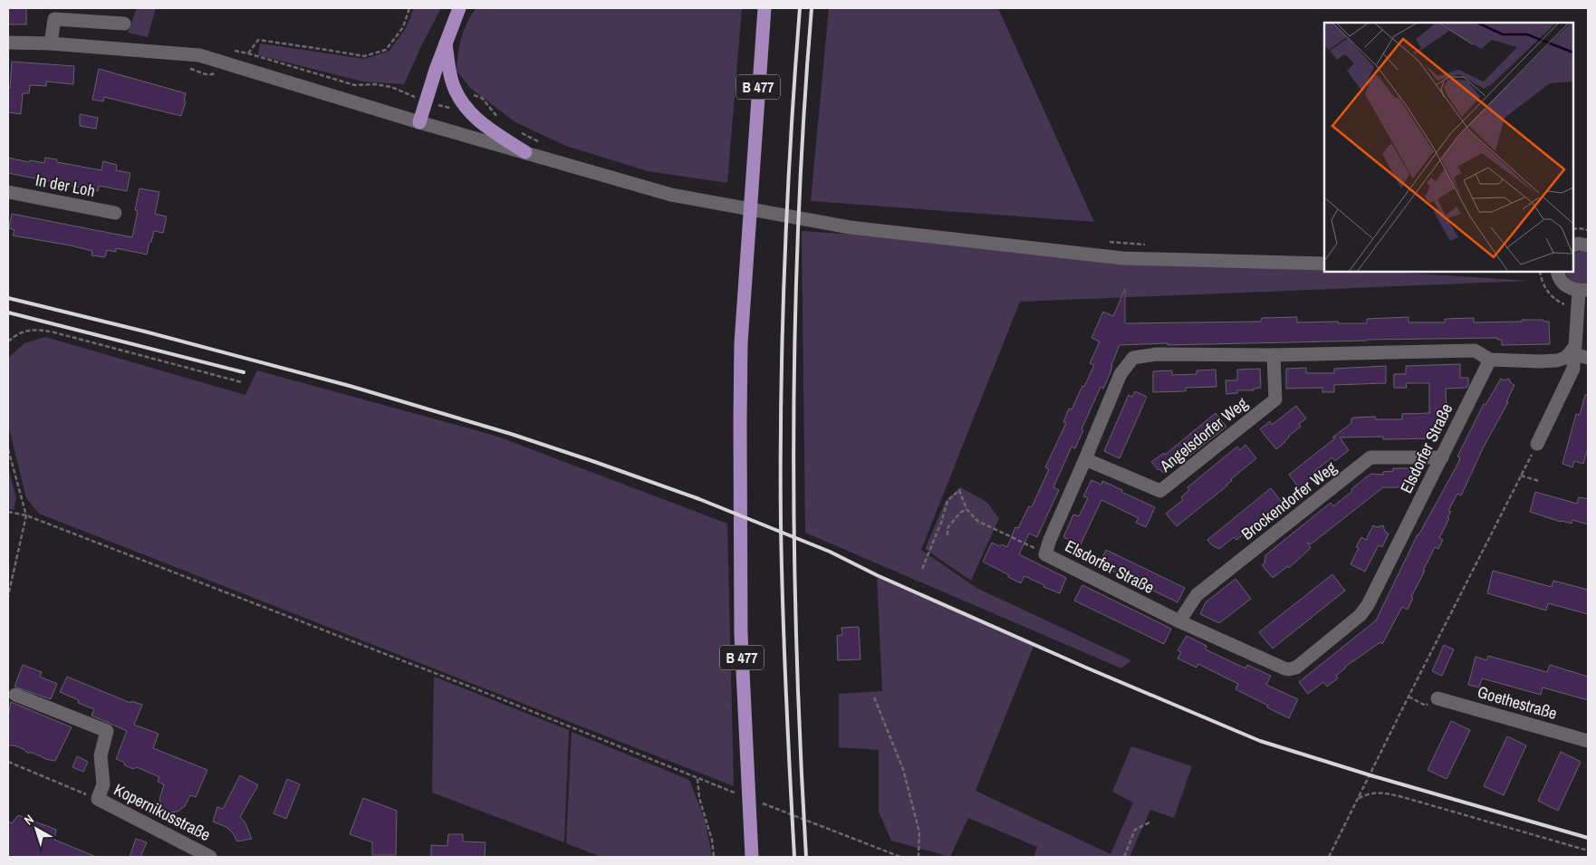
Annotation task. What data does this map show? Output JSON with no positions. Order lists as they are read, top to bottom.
{
  "streets": {
    "main road": ["B 477"],
    "street": [
      "In der Loh",
      "Angelsdorfer Weg",
      "Elsdorfer Straße",
      "Brockendorfer Weg",
      "Goethestraße",
      "Kopernikusstraße"
    ]
  },
  "crossings": [
    ["Angelsdorfer Weg", "Elsdorfer Straße"],
    ["Elsdorfer Straße", "Brockendorfer Weg"]
  ],
  "north": "top left"
}
